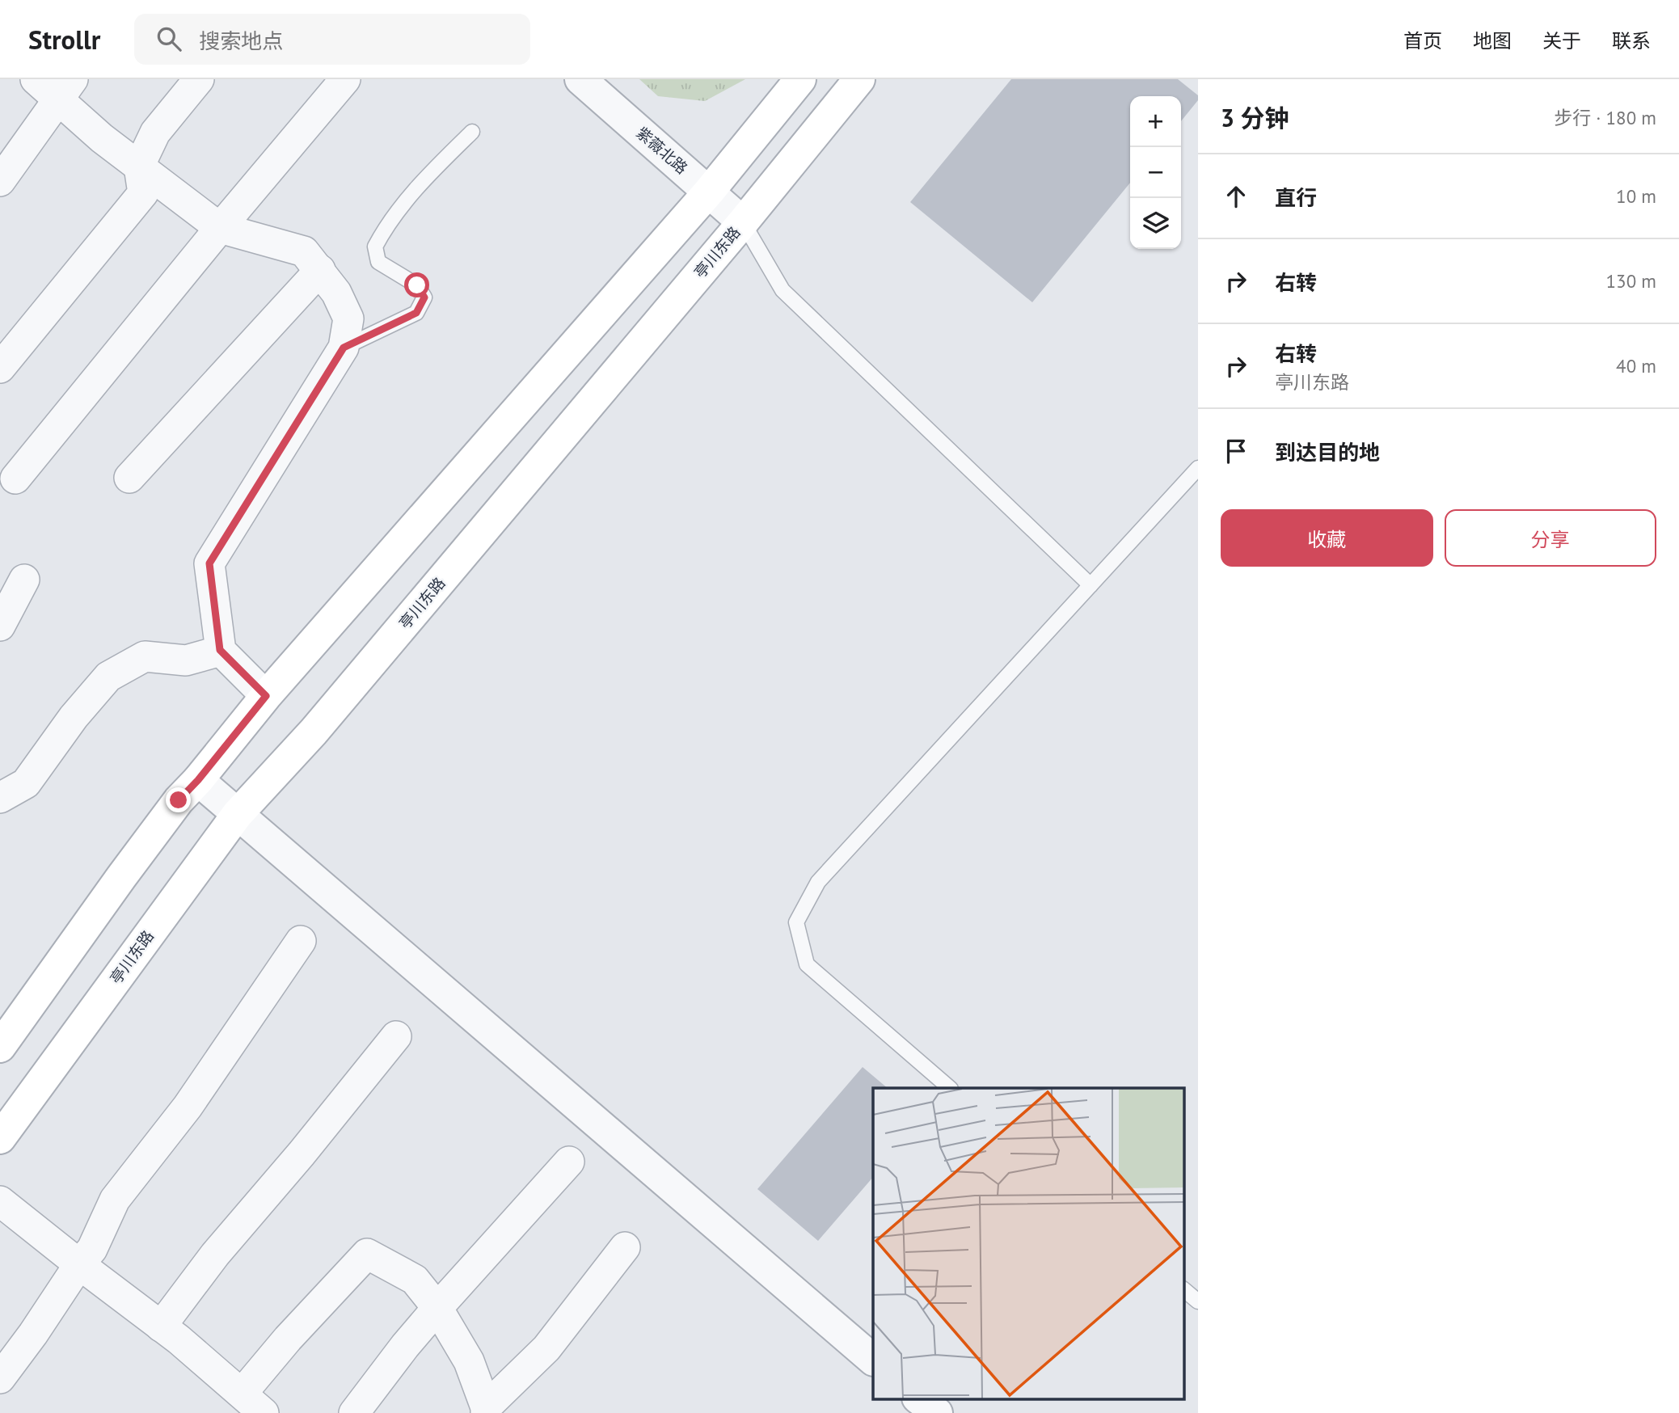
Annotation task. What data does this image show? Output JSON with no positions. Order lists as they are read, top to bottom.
{
  "streets": {
    "main road": ["亭川东路"],
    "street": ["紫薇北路"]
  },
  "crossings": [
    ["紫薇北路", "亭川东路"]
  ],
  "page": {
    "header": "Strollr",
    "search": "搜索地点",
    "nav": [
      "首页",
      "地图",
      "关于",
      "联系"
    ],
    "heading": ["3 分钟", "步行 · 180 m"],
    "map_buttons": ["+", "−"],
    "list": [
      ["直行", "10 m"],
      ["右转", "130 m"],
      ["右转", "亭川东路", "40 m"],
      "到达目的地"
    ],
    "buttons": ["收藏", "分享"]
  }
}
